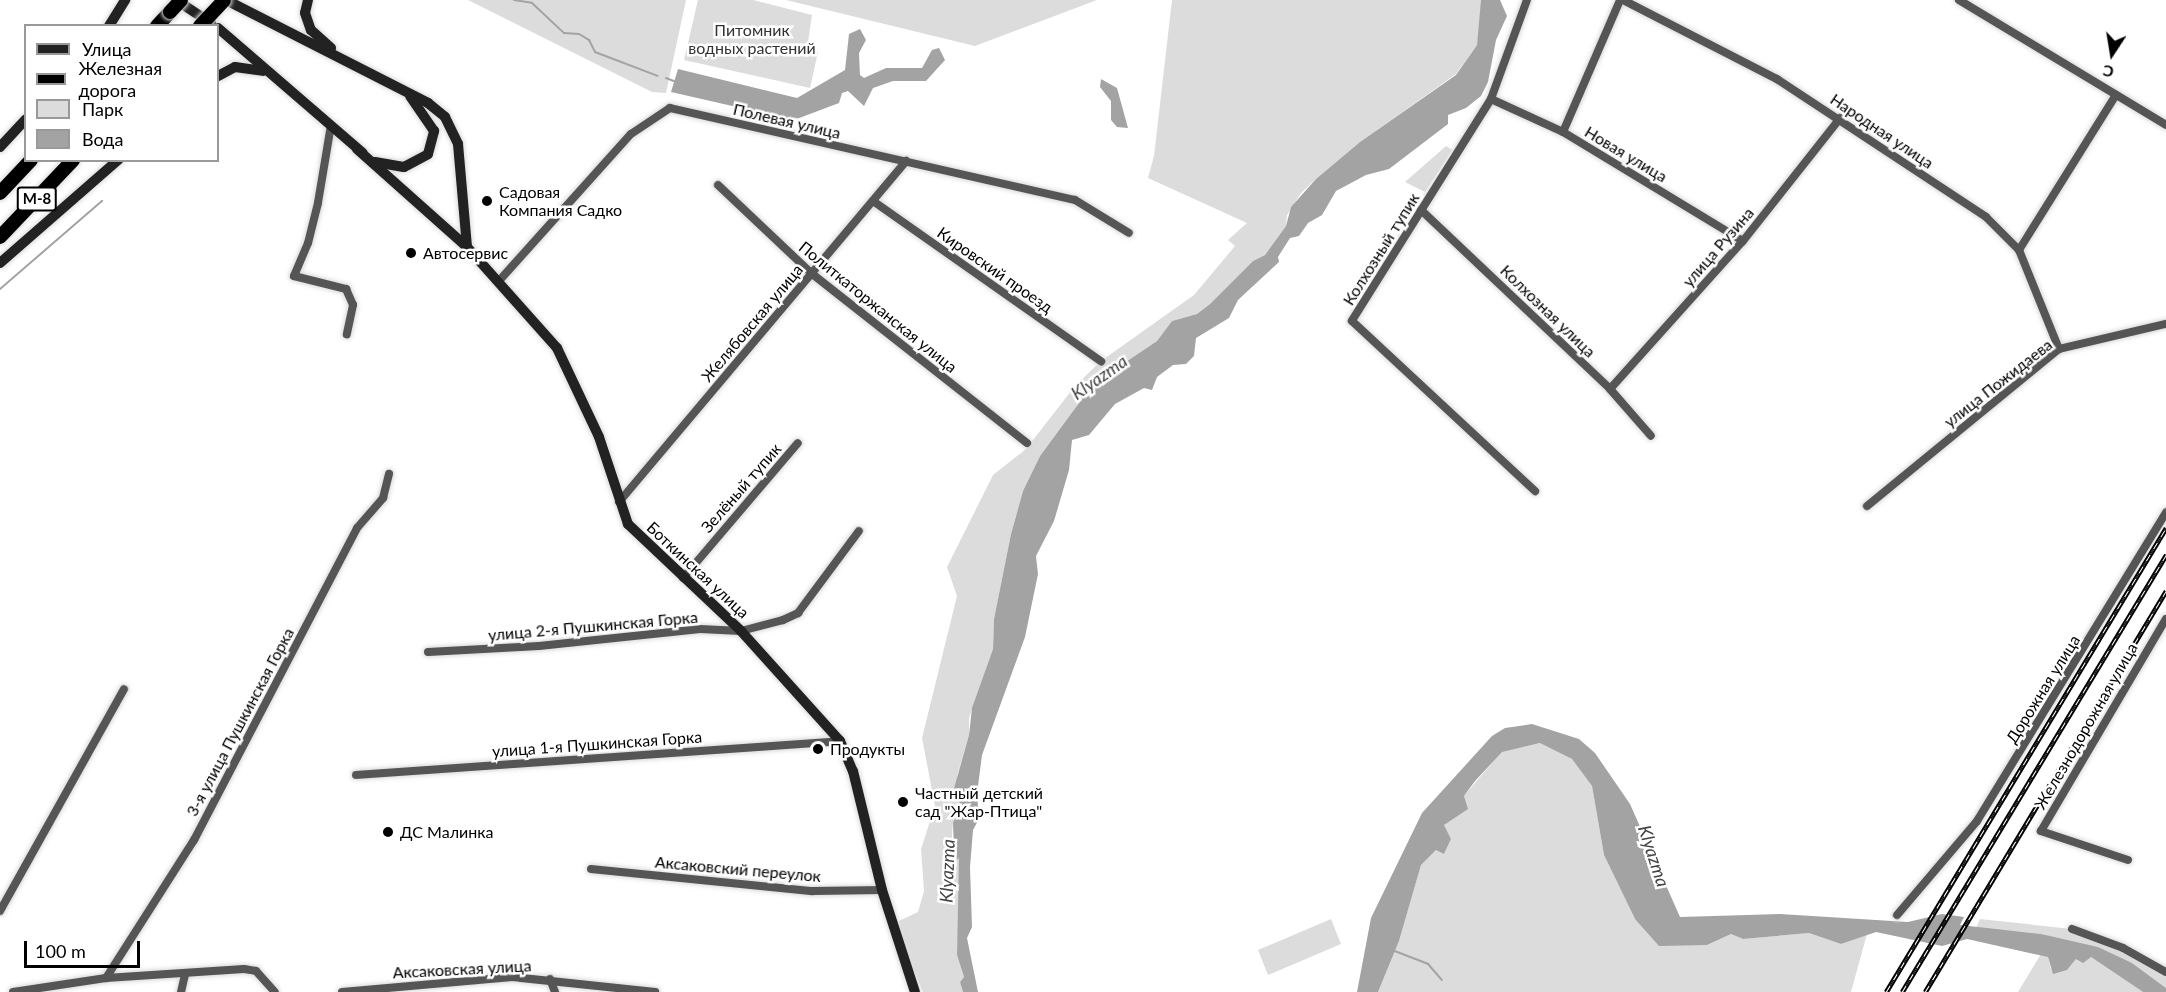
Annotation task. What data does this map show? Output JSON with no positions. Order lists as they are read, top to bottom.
{
  "streets": {
    "highway": ["М-8"],
    "street": [
      "Полевая улица",
      "Народная улица",
      "Новая улица",
      "улица Рузина",
      "Колхозный тупик",
      "Кировский проезд",
      "Политкаторжанская улица",
      "Колхозная улица",
      "Желябовская улица",
      "улица Пожидаева",
      "Зелёный тупик",
      "Боткинская улица",
      "улица 2-я Пушкинская Горка",
      "Дорожная улица",
      "3-я улица Пушкинская Горка",
      "Железнодорожная улица",
      "улица 1-я Пушкинская Горка",
      "Аксаковский переулок",
      "Аксаковская улица"
    ]
  },
  "crossings": [
    ["Полевая улица", "Желябовская улица"],
    ["Полевая улица", "Боткинская улица"],
    ["Народная улица", "улица Рузина"],
    ["Народная улица", "улица Пожидаева"],
    ["Новая улица", "улица Рузина"],
    ["Новая улица", "Колхозный тупик"],
    ["улица Рузина", "Колхозная улица"],
    ["Колхозный тупик", "Колхозная улица"],
    ["Кировский проезд", "Желябовская улица"],
    ["Политкаторжанская улица", "Желябовская улица"],
    ["Желябовская улица", "Боткинская улица"],
    ["Зелёный тупик", "Боткинская улица"],
    ["Боткинская улица", "улица 2-я Пушкинская Горка"],
    ["Боткинская улица", "улица 1-я Пушкинская Горка"],
    ["Боткинская улица", "Аксаковский переулок"]
  ],
  "water": ["Klyazma"],
  "parks": ["Питомник водных растений"],
  "places": [
    "Садовая Компания Садко",
    "Автосервис",
    "Продукты",
    "Частный детский сад \"Жар-Птица\"",
    "ДС Малинка"
  ],
  "legend": [
    "Улица",
    "Железная дорога",
    "Парк",
    "Вода"
  ],
  "scale_bar": "100 m",
  "north": "bottom"
}
